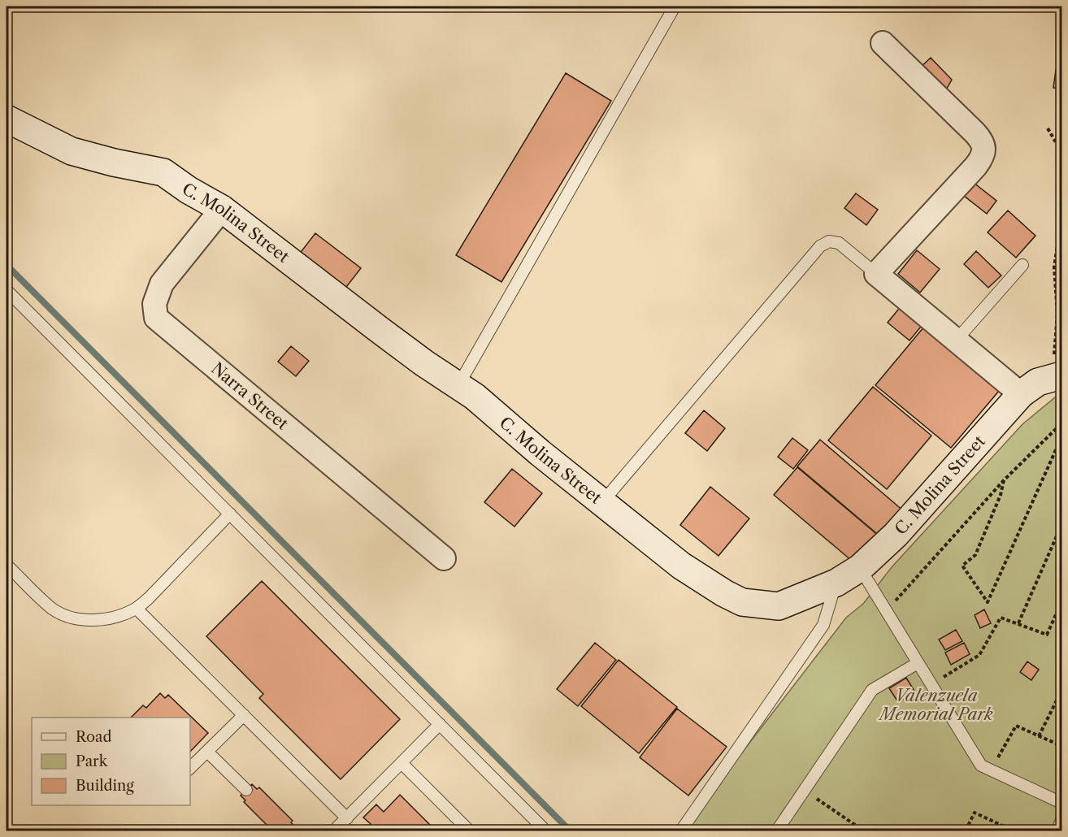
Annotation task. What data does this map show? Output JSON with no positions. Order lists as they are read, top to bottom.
{
  "streets": {
    "street": ["C. Molina Street", "Narra Street"]
  },
  "crossings": [
    ["C. Molina Street", "Narra Street"]
  ],
  "parks": ["Valenzuela Memorial Park"],
  "legend": ["Road", "Park", "Building"]
}
